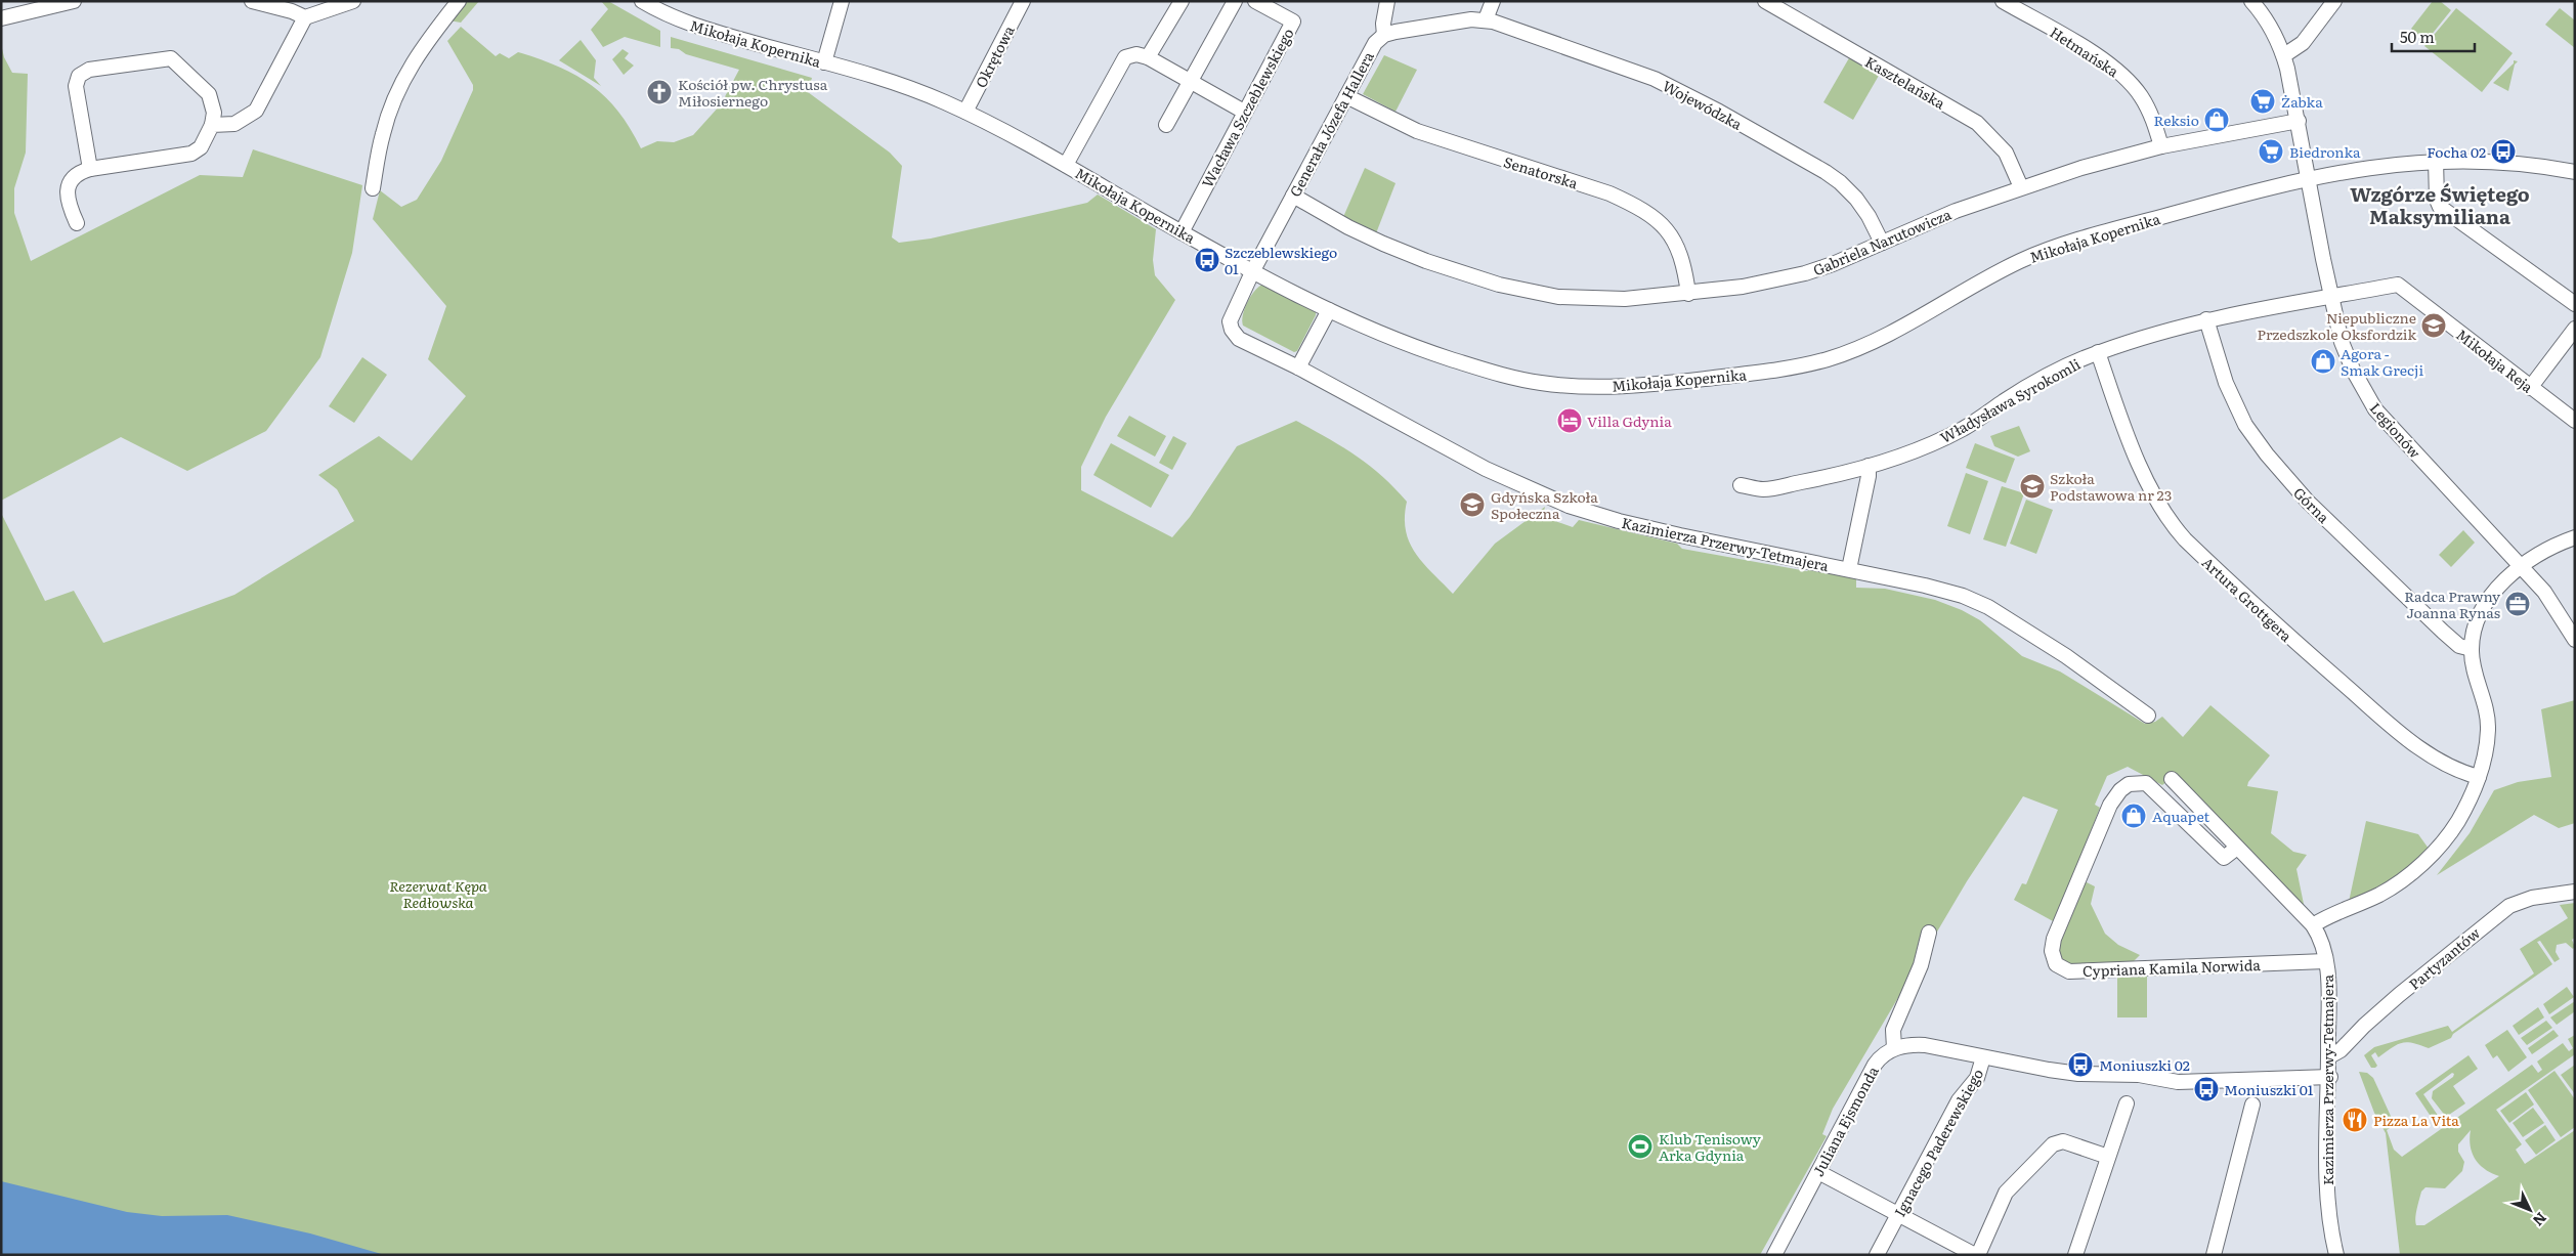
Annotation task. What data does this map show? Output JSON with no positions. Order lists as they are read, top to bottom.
{
  "streets": {
    "street": [
      "Mikołaja Kopernika",
      "Hetmańska",
      "Okrętowa",
      "Kasztelańska",
      "Wojewódzka",
      "Wacława Szczeblewskiego",
      "Generała Józefa Hallera",
      "Senatorska",
      "Gabriela Narutowicza",
      "Mikołaja Reja",
      "Władysława Syrokomli",
      "Legionów",
      "Górna",
      "Kazimierza Przerwy-Tetmajera",
      "Artura Grottgera",
      "Partyzantów",
      "Cypriana Kamila Norwida",
      "Juliana Ejsmonda",
      "Ignacego Paderewskiego"
    ]
  },
  "crossings": [
    ["Mikołaja Kopernika", "Okrętowa"],
    ["Mikołaja Kopernika", "Wacława Szczeblewskiego"],
    ["Mikołaja Kopernika", "Generała Józefa Hallera"],
    ["Mikołaja Kopernika", "Legionów"],
    ["Mikołaja Kopernika", "Kazimierza Przerwy-Tetmajera"],
    ["Hetmańska", "Gabriela Narutowicza"],
    ["Kasztelańska", "Gabriela Narutowicza"],
    ["Wojewódzka", "Gabriela Narutowicza"],
    ["Generała Józefa Hallera", "Senatorska"],
    ["Generała Józefa Hallera", "Gabriela Narutowicza"],
    ["Generała Józefa Hallera", "Kazimierza Przerwy-Tetmajera"],
    ["Senatorska", "Gabriela Narutowicza"],
    ["Gabriela Narutowicza", "Legionów"],
    ["Mikołaja Reja", "Władysława Syrokomli"],
    ["Mikołaja Reja", "Legionów"],
    ["Władysława Syrokomli", "Legionów"],
    ["Władysława Syrokomli", "Górna"],
    ["Władysława Syrokomli", "Artura Grottgera"],
    ["Kazimierza Przerwy-Tetmajera", "Partyzantów"],
    ["Kazimierza Przerwy-Tetmajera", "Cypriana Kamila Norwida"]
  ],
  "districts": ["Wzgórze Świętego Maksymiliana"],
  "parks": ["Rezerwat Kępa Redłowska"],
  "places": {
    "church": ["Kościół pw. Chrystusa Miłosiernego"],
    "supermarket": ["Żabka", "Biedronka"],
    "shop": ["Reksio", "Agora - Smak Grecji", "Aquapet"],
    "bus stop": [
      "Focha 02",
      "Szczeblewskiego 01",
      "Moniuszki 02",
      "Moniuszki 01"
    ],
    "school or university": ["Niepubliczne Przedszkole Oksfordzik", "Szkoła Podstawowa nr 23", "Gdyńska Szkoła Społeczna"],
    "hotel": ["Villa Gdynia"],
    "office": ["Radca Prawny Joanna Rynas"],
    "restaurant": ["Pizza La Vita"],
    "sports": ["Klub Tenisowy Arka Gdynia"]
  },
  "scale_bar": "50 m",
  "north": "bottom right"
}
